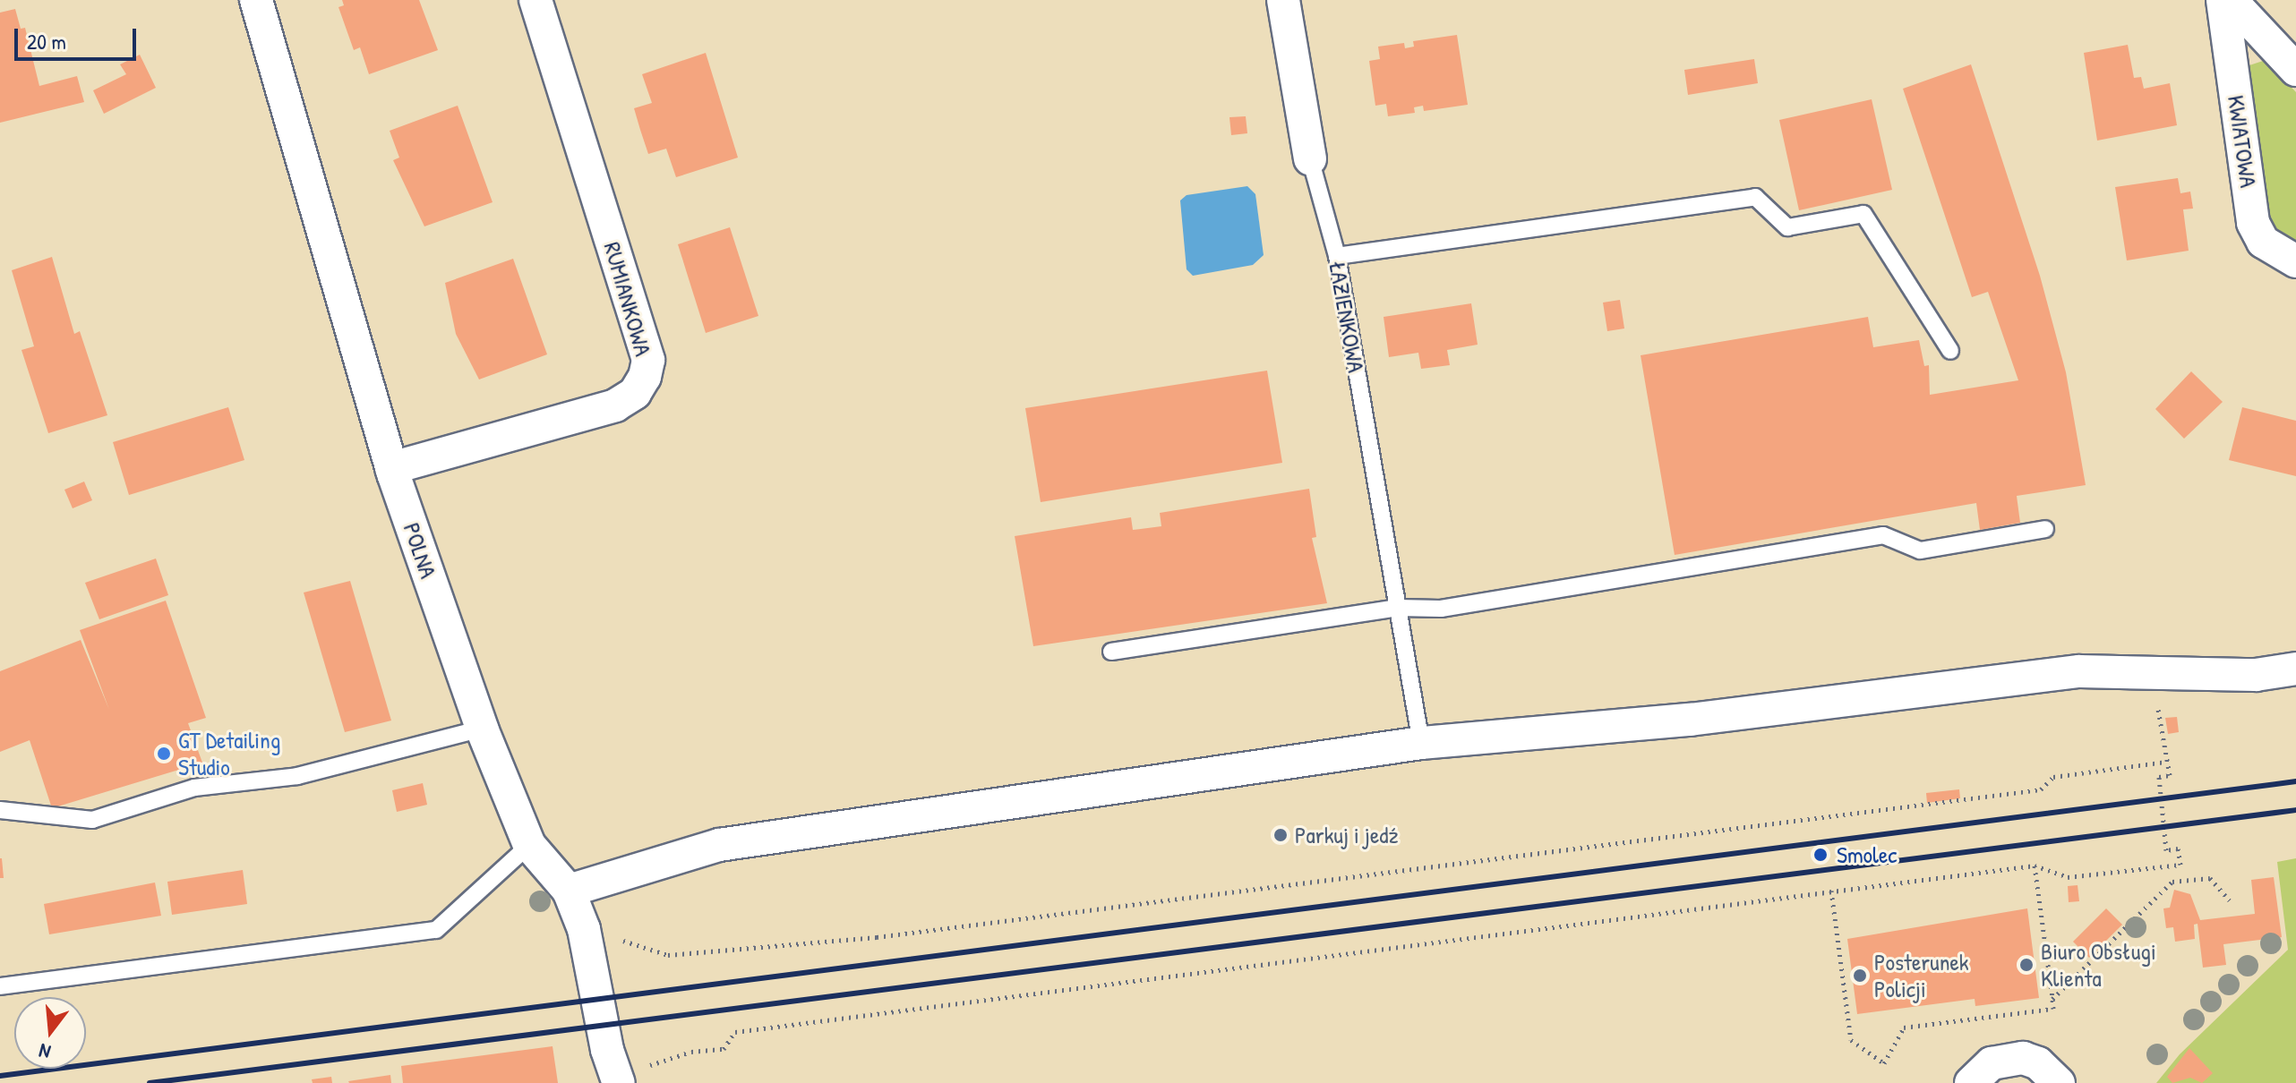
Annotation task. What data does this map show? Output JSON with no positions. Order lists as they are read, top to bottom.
{
  "streets": {
    "street": [
      "KWIATOWA",
      "RUMIANKOWA",
      "ŁAZIENKOWA",
      "POLNA"
    ]
  },
  "crossings": [
    ["RUMIANKOWA", "POLNA"]
  ],
  "places": [
    "GT Detailing Studio",
    "Parkuj i jedź",
    "Smolec",
    "Biuro Obsługi Klienta",
    "Posterunek Policji"
  ],
  "scale_bar": "20 m",
  "north": "bottom"
}
